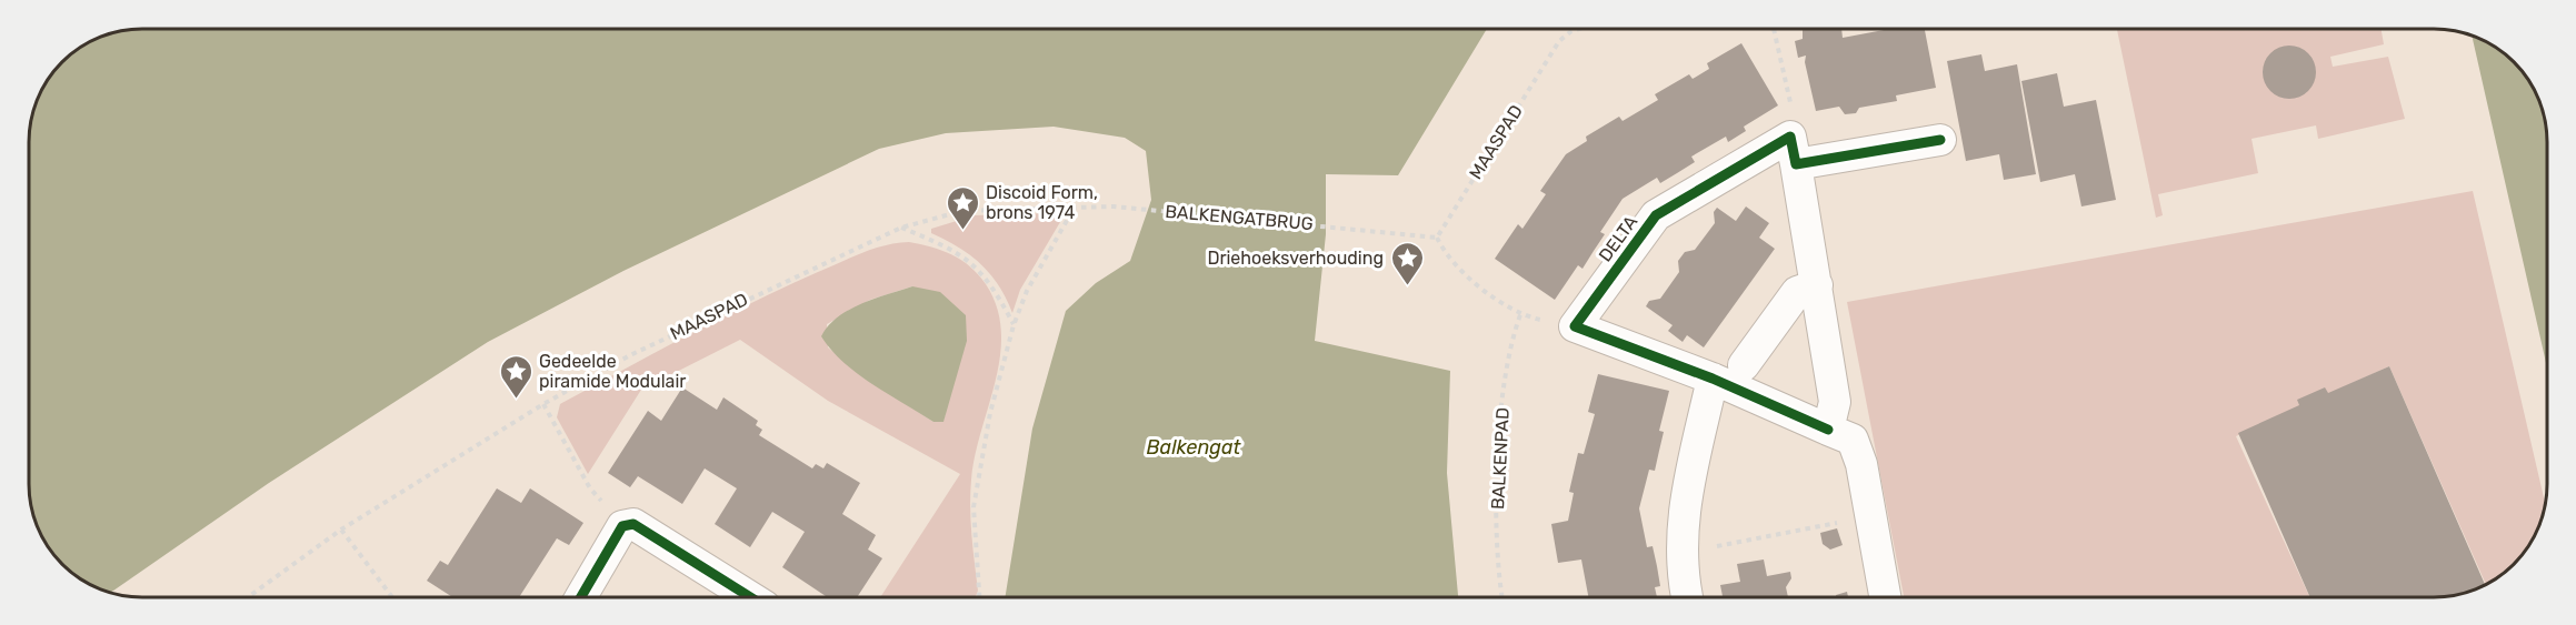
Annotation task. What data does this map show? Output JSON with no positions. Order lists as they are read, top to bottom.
{
  "streets": {
    "street": ["DELTA"],
    "path": ["MAASPAD", "BALKENGATBRUG", "BALKENPAD"]
  },
  "crossings": [
    ["MAASPAD", "BALKENGATBRUG"]
  ],
  "water": ["Balkengat"],
  "places": {
    "place": ["Discoid Form, brons 1974", "Driehoeksverhouding", "Gedeelde piramide Modulair"]
  }
}
